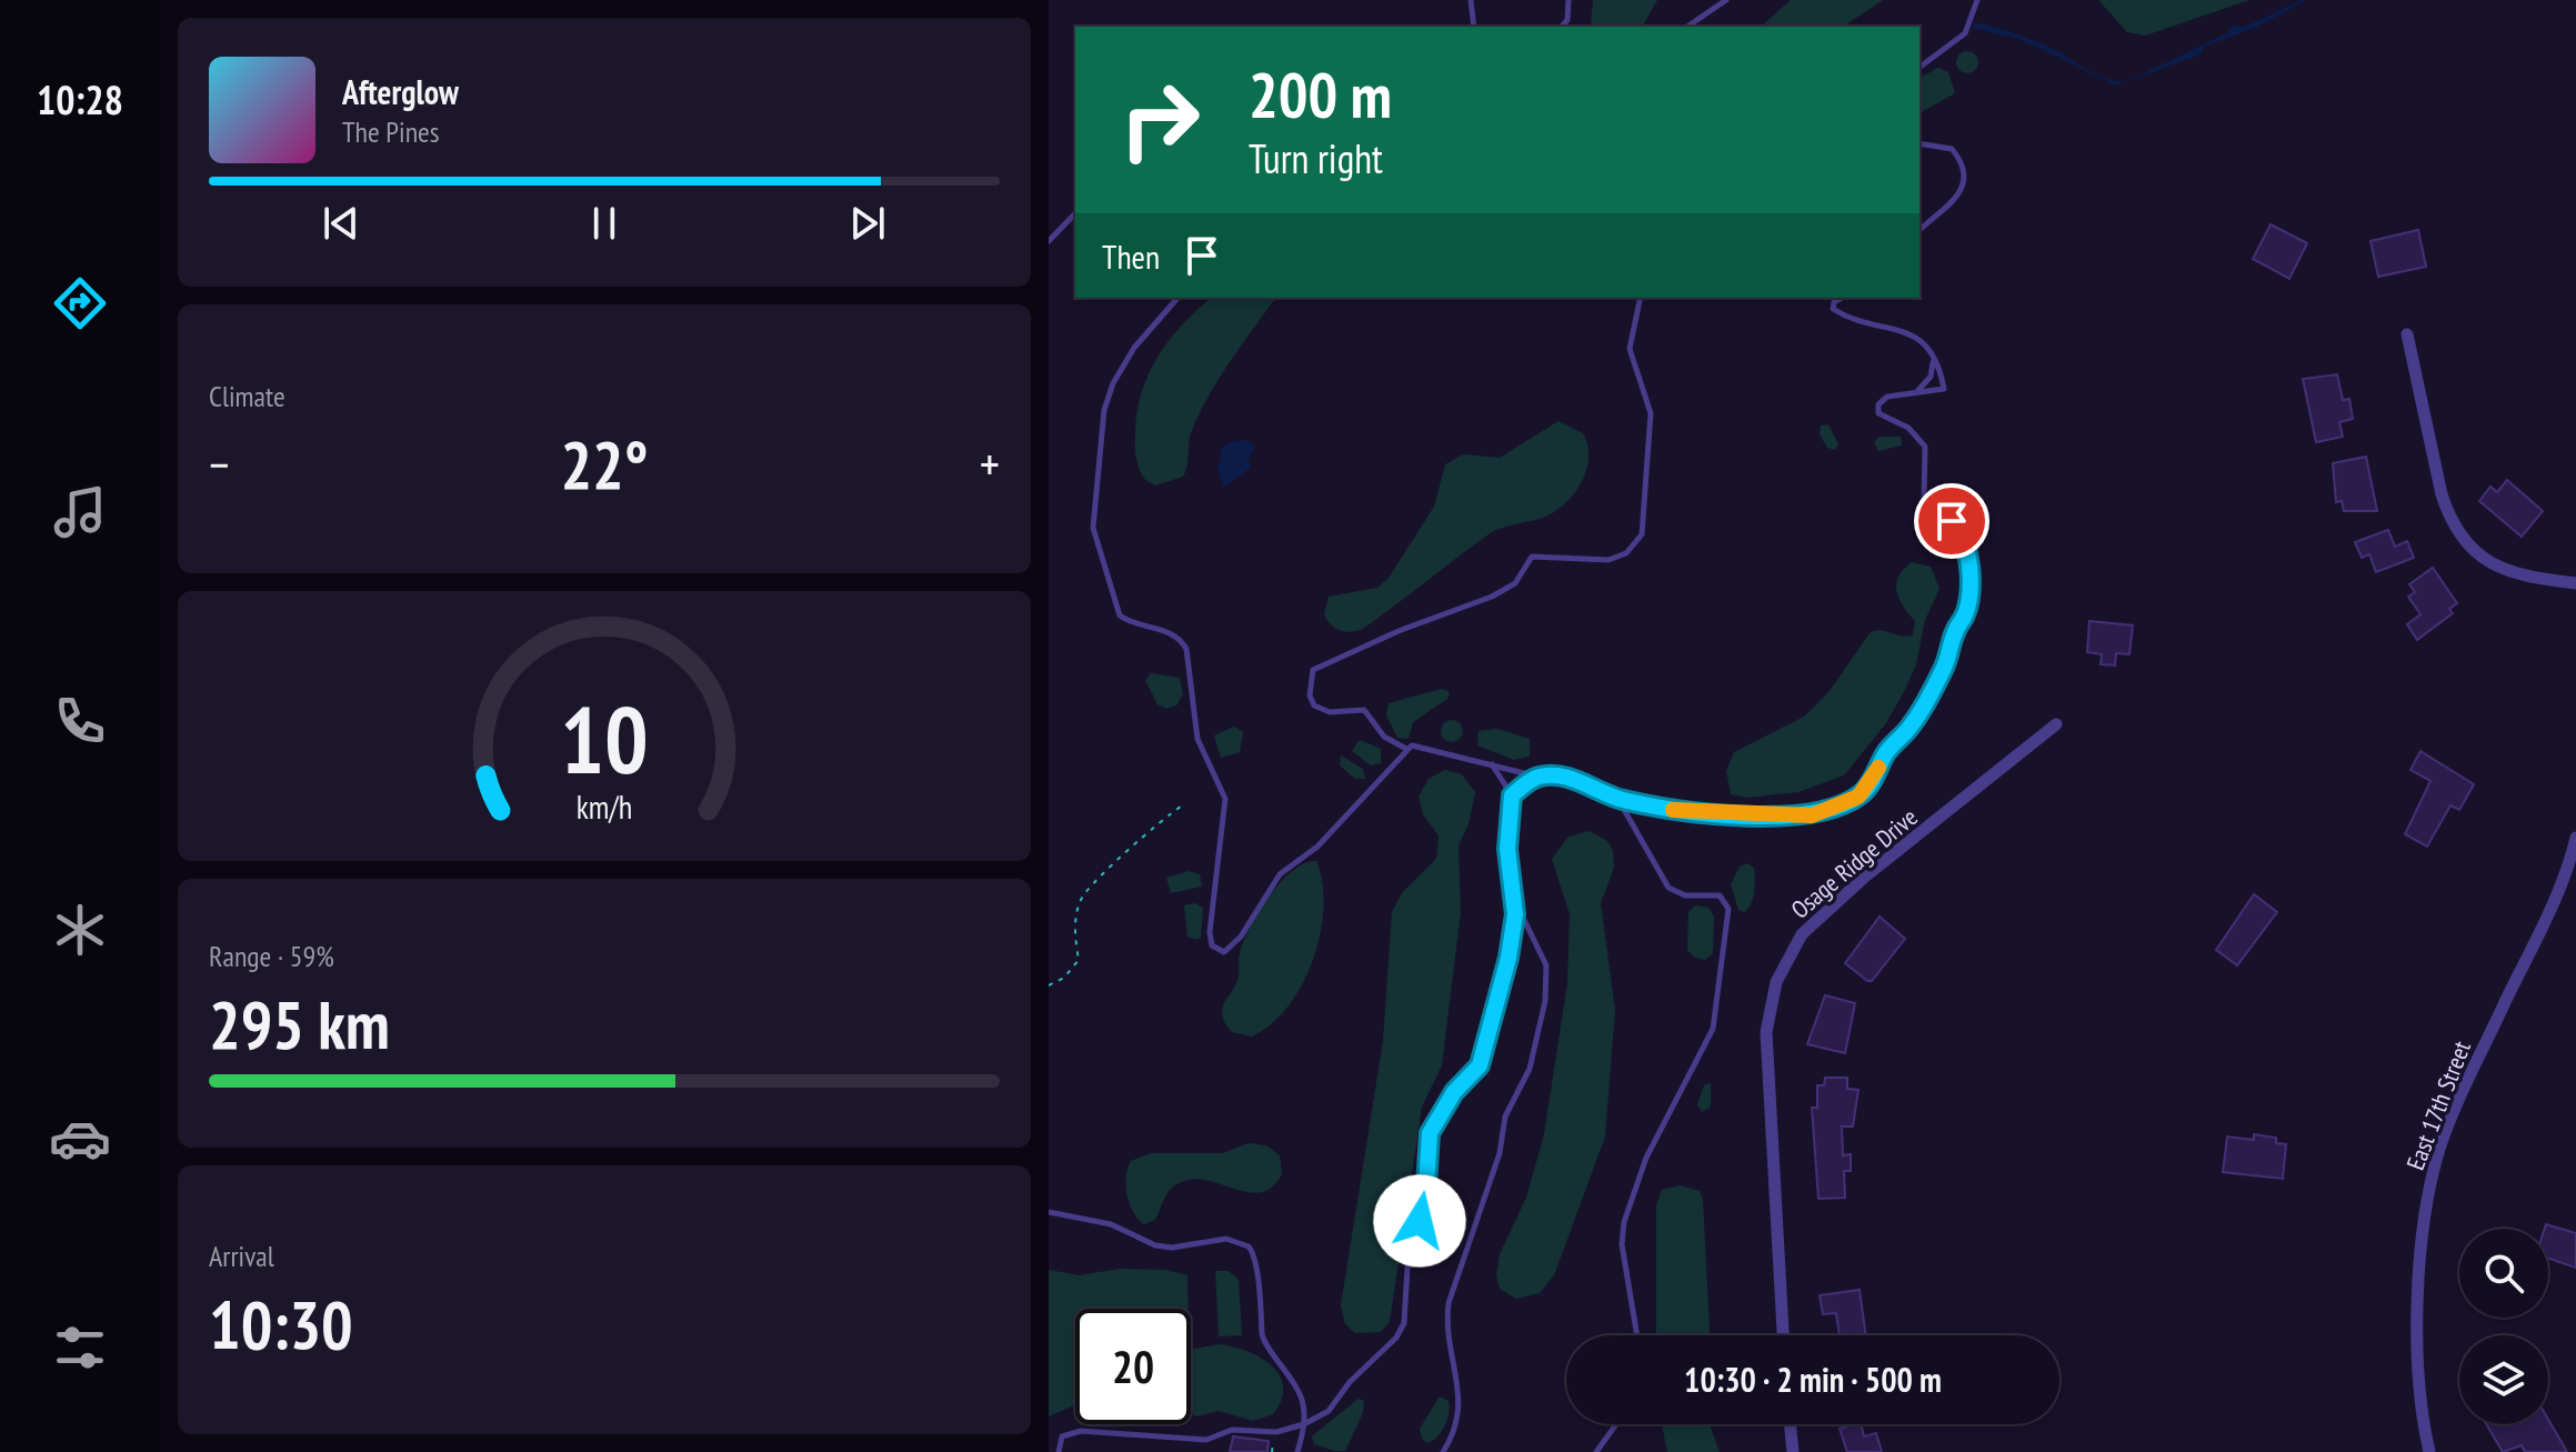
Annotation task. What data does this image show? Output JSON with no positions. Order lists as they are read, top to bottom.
{
  "streets": {
    "street": ["Osage Ridge Drive", "East 17th Street"]
  },
  "page": {
    "tabs": "10:28",
    "turn": ["200 m", "Turn right"],
    "song": ["Afterglow", "The Pines"],
    "then": "Then",
    "tile": [
      "Climate",
      ["Range · 59%", "295 km"],
      ["Arrival", "10:30"]
    ],
    "heat": ["−", "22°", "+"],
    "limit": "20",
    "trip": "10:30 · 2 min · 500 m",
    "gauge": ["10", "km/h"]
  }
}
